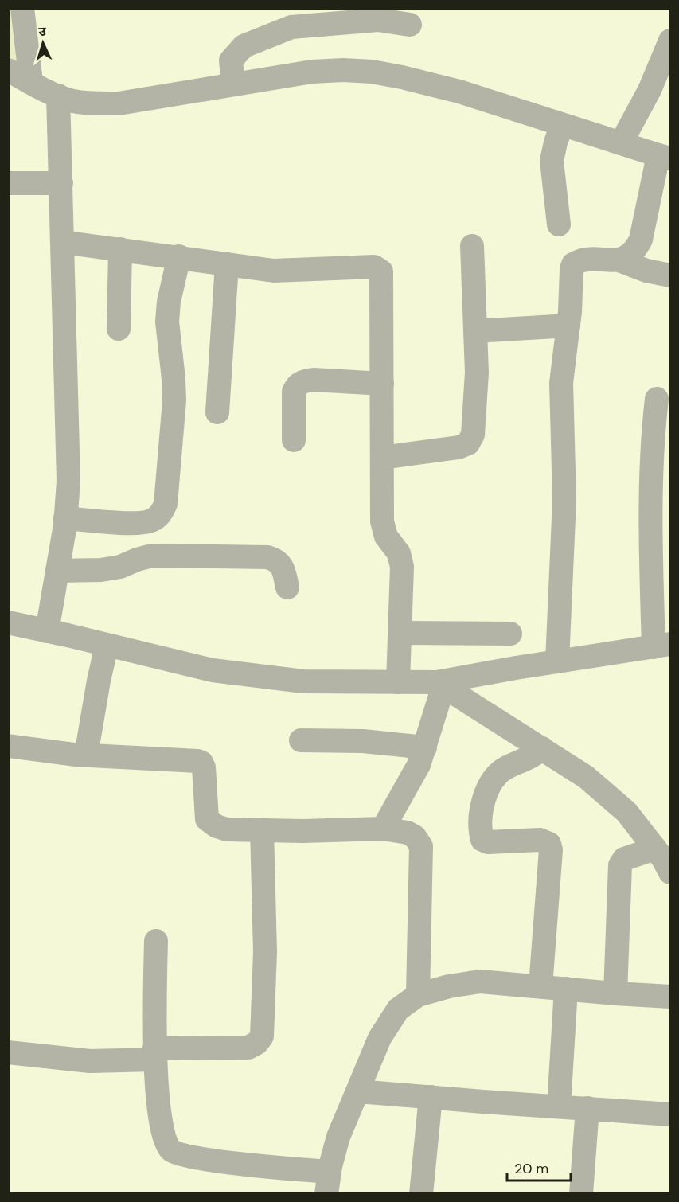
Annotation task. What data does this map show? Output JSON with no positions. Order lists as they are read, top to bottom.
{
  "scale_bar": "20 m",
  "north": "top"
}
